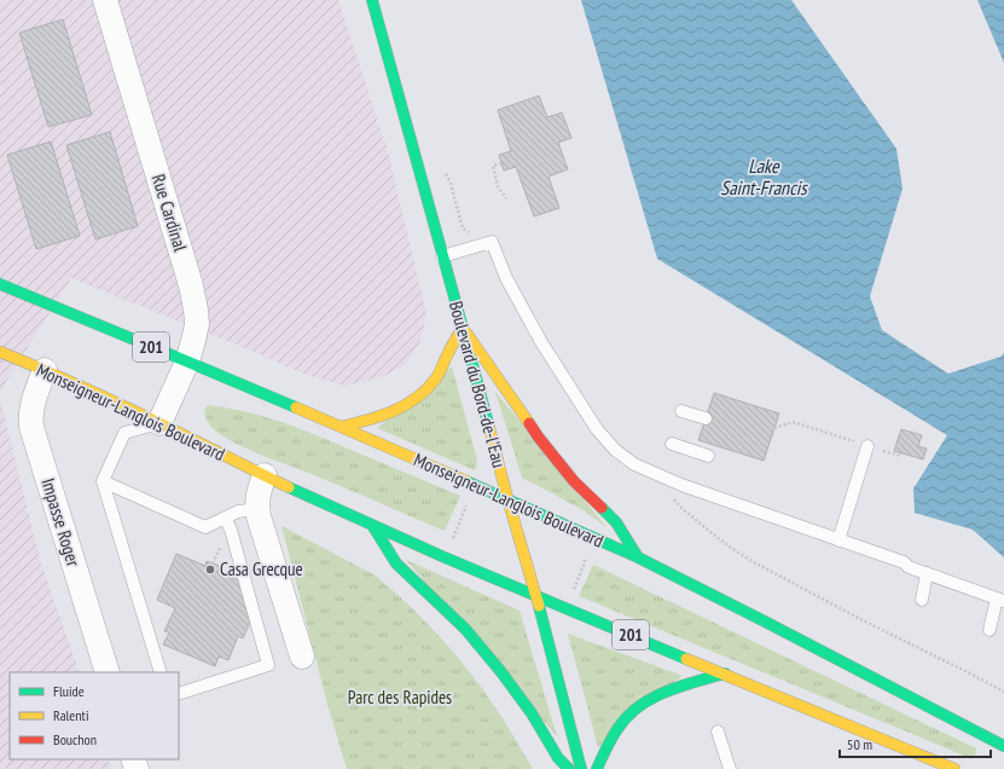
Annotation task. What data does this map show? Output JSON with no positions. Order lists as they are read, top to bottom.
{
  "streets": {
    "main road": ["201", "Boulevard du Bord-de-l'Eau", "Monseigneur-Langlois Boulevard"],
    "street": ["Rue Cardinal", "Impasse Roger"]
  },
  "crossings": [
    ["Rue Cardinal", "Monseigneur-Langlois Boulevard"],
    ["Boulevard du Bord-de-l'Eau", "Monseigneur-Langlois Boulevard"],
    ["Monseigneur-Langlois Boulevard", "Impasse Roger"]
  ],
  "water": ["Lake Saint-Francis"],
  "parks": ["Parc des Rapides"],
  "places": ["Casa Grecque"],
  "legend": ["Fluide", "Ralenti", "Bouchon"],
  "scale_bar": "50 m"
}
